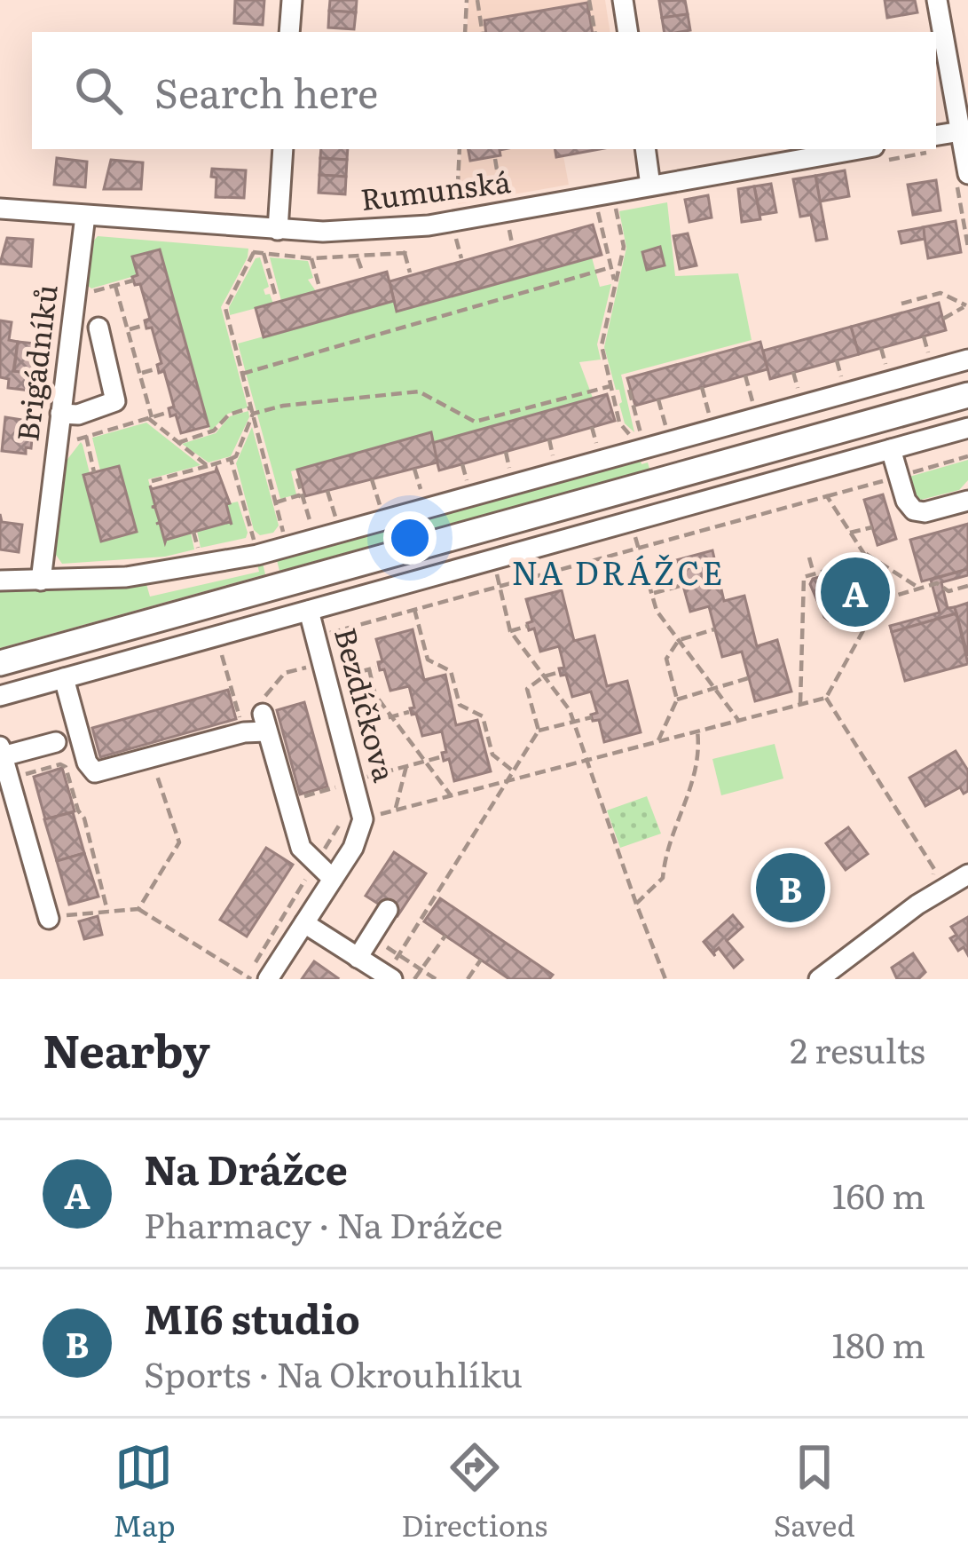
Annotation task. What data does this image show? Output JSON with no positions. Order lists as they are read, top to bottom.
{
  "streets": {
    "street": ["Rumunská", "Brigádníků", "Bezdíčkova"]
  },
  "crossings": [
    ["Rumunská", "Brigádníků"]
  ],
  "districts": ["NA DRÁŽCE"],
  "page": {
    "search": "Search here",
    "pins": ["A", "B"],
    "heading": ["Nearby", "2 results"],
    "list": [
      {
        "mark": "A",
        "name": "Na Drážce",
        "note": "Pharmacy · Na Drážce",
        "value": "160 m"
      },
      {
        "mark": "B",
        "name": "MI6 studio",
        "note": "Sports · Na Okrouhlíku",
        "value": "180 m"
      }
    ],
    "nav": ["Map", "Directions", "Saved"]
  }
}
